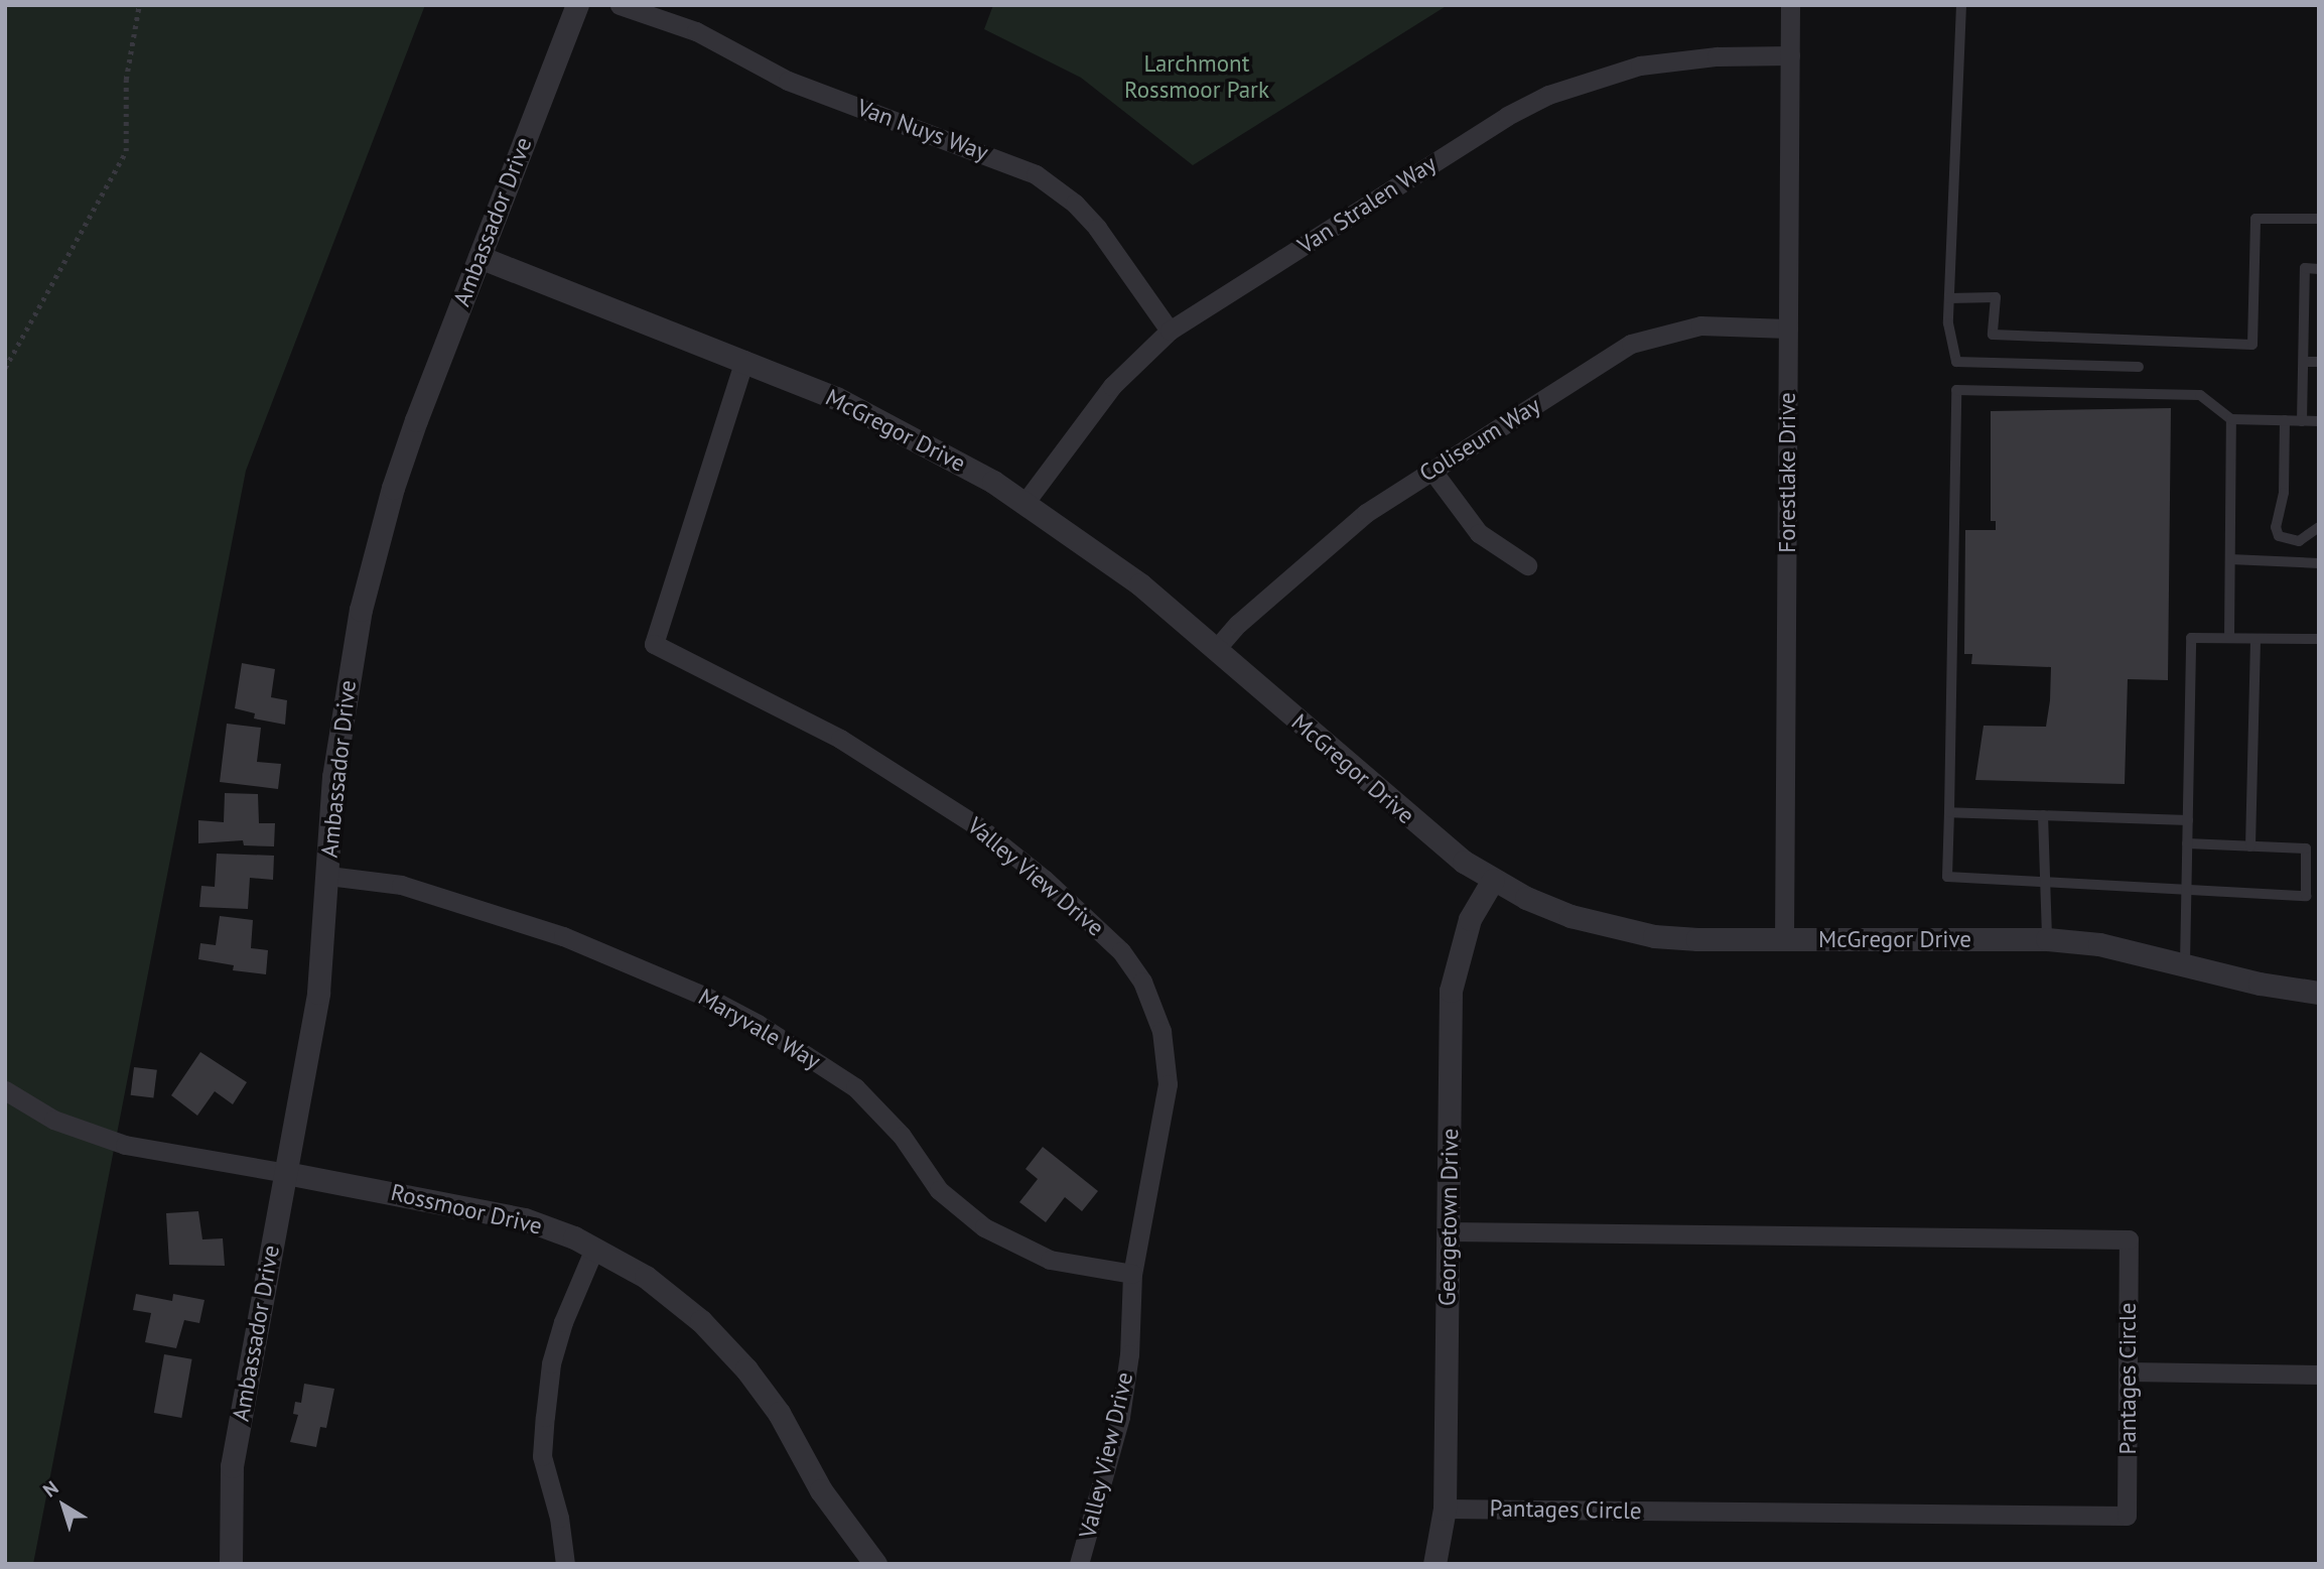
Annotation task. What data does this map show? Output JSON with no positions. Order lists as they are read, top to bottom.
{
  "streets": {
    "street": [
      "Van Nuys Way",
      "Van Stralen Way",
      "Ambassador Drive",
      "McGregor Drive",
      "Coliseum Way",
      "Forestlake Drive",
      "Valley View Drive",
      "Maryvale Way",
      "Rossmoor Drive",
      "Georgetown Drive",
      "Pantages Circle"
    ]
  },
  "crossings": [
    ["Van Nuys Way", "Van Stralen Way"],
    ["Van Stralen Way", "McGregor Drive"],
    ["Van Stralen Way", "Forestlake Drive"],
    ["Ambassador Drive", "McGregor Drive"],
    ["Ambassador Drive", "Maryvale Way"],
    ["Ambassador Drive", "Rossmoor Drive"],
    ["McGregor Drive", "Coliseum Way"],
    ["McGregor Drive", "Forestlake Drive"],
    ["McGregor Drive", "Valley View Drive"],
    ["McGregor Drive", "Georgetown Drive"],
    ["Coliseum Way", "Forestlake Drive"],
    ["Valley View Drive", "Maryvale Way"],
    ["Georgetown Drive", "Pantages Circle"]
  ],
  "parks": ["Larchmont Rossmoor Park"],
  "north": "top left"
}
